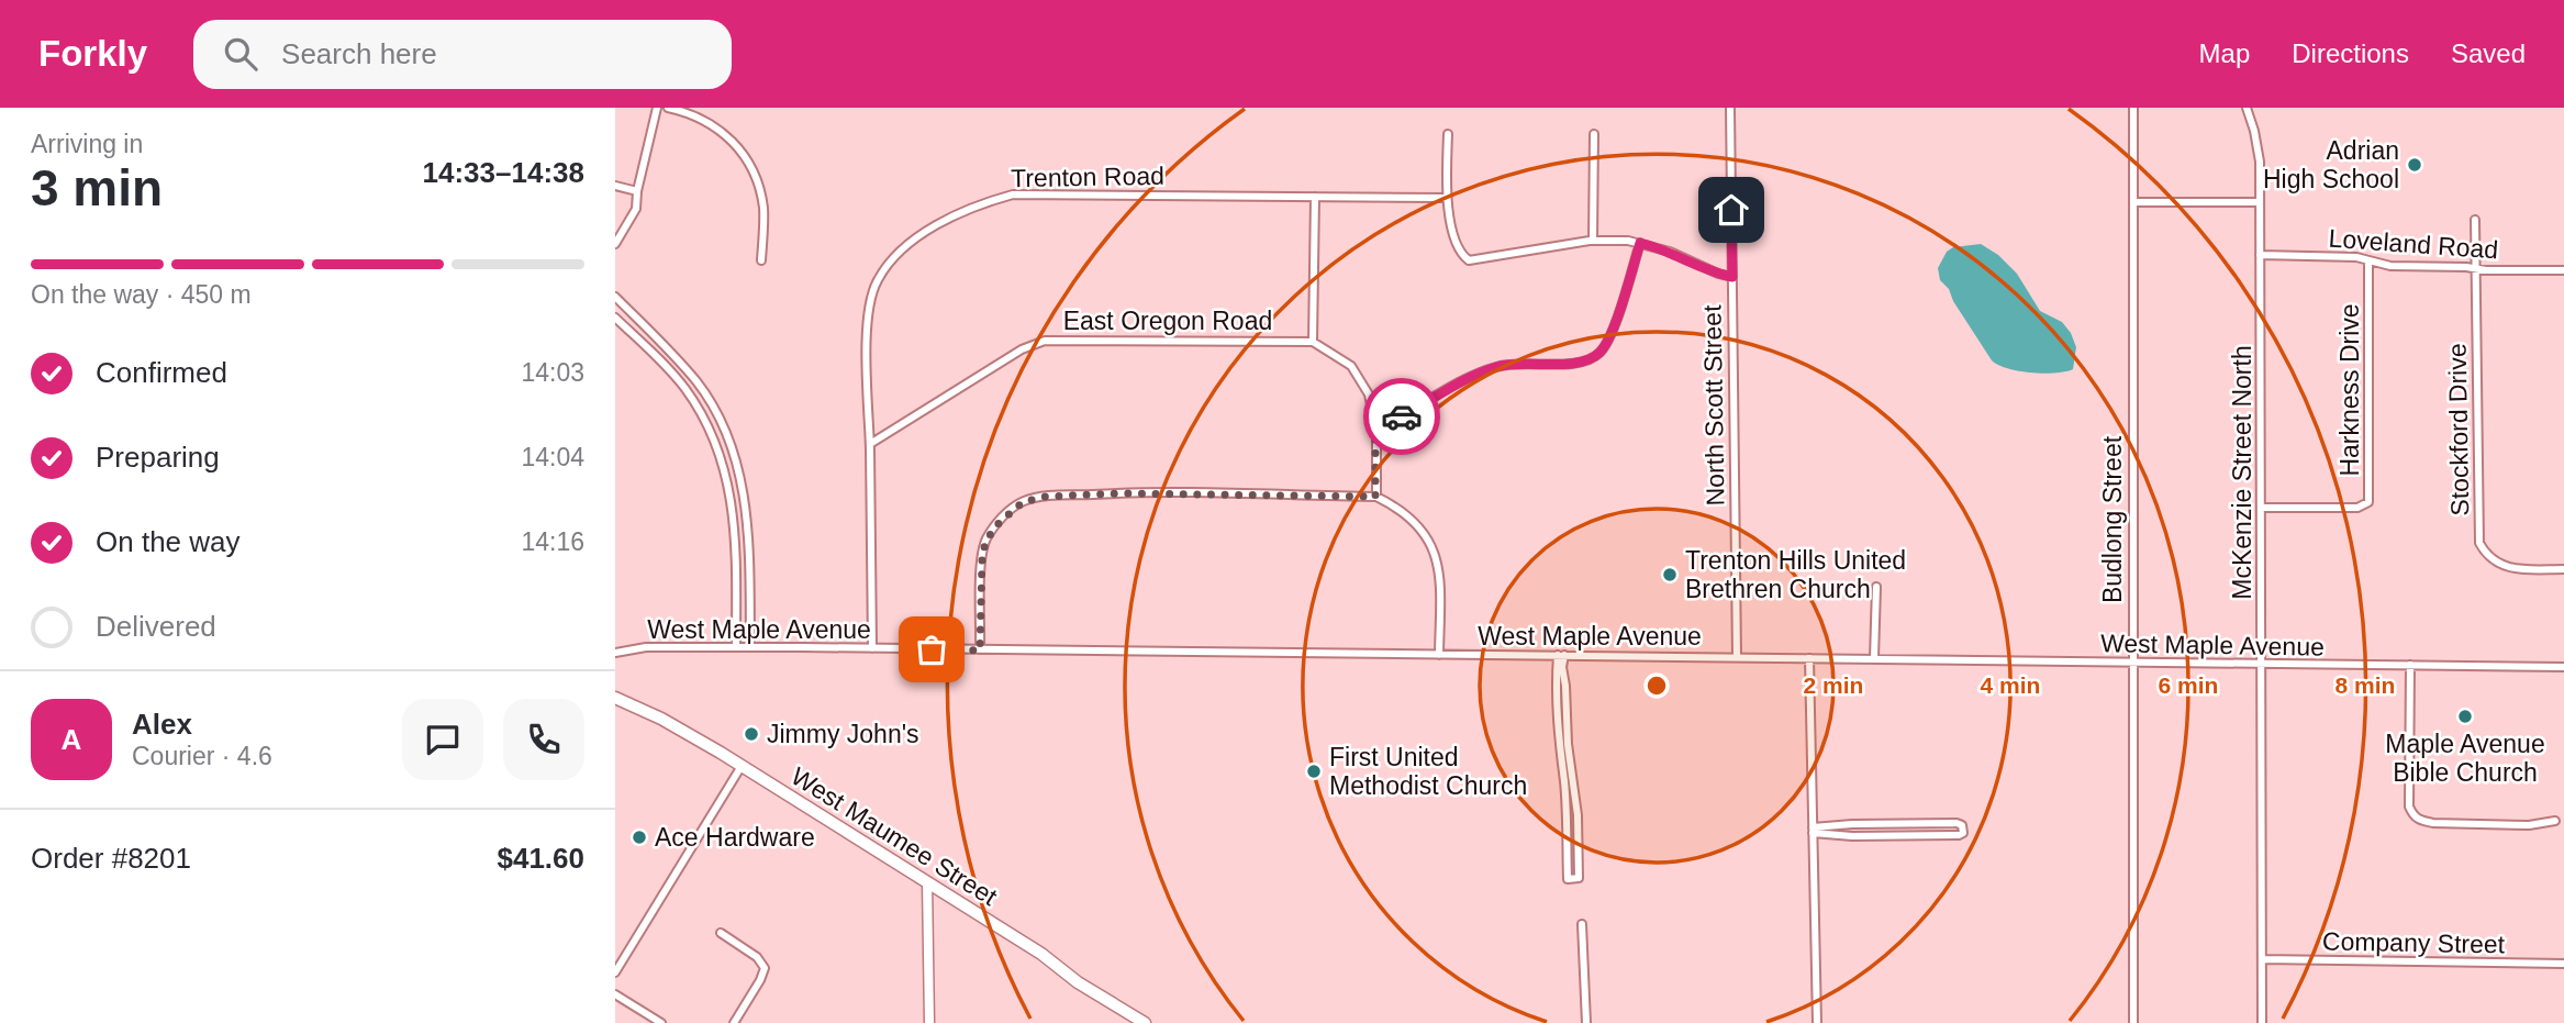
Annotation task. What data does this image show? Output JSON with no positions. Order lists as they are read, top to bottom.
{
  "streets": {
    "main road": ["West Maumee Street"],
    "street": [
      "Trenton Road",
      "Loveland Road",
      "East Oregon Road",
      "Harkness Drive",
      "North Scott Street",
      "Stockford Drive",
      "McKenzie Street North",
      "Budlong Street",
      "West Maple Avenue",
      "Company Street"
    ]
  },
  "crossings": [
    ["Trenton Road", "East Oregon Road"],
    ["Trenton Road", "West Maple Avenue"],
    ["Loveland Road", "Harkness Drive"],
    ["Loveland Road", "Stockford Drive"],
    ["Loveland Road", "McKenzie Street North"],
    ["Harkness Drive", "McKenzie Street North"],
    ["North Scott Street", "West Maple Avenue"],
    ["McKenzie Street North", "West Maple Avenue"],
    ["McKenzie Street North", "Company Street"],
    ["Budlong Street", "West Maple Avenue"]
  ],
  "places": [
    "Adrian High School",
    "Trenton Hills United Brethren Church",
    "Maple Avenue Bible Church",
    "Jimmy John's",
    "First United Methodist Church",
    "Ace Hardware"
  ],
  "page": {
    "header": "Forkly",
    "search": "Search here",
    "nav": ["Map", "Directions", "Saved"],
    "heading": ["3 min", "Arriving in", "14:33–14:38"],
    "panel": [
      "Alex",
      "Courier · 4.6",
      "Order #8201",
      "$41.60"
    ],
    "bar": "On the way · 450 m",
    "list": [
      ["Confirmed", "14:03"],
      ["Preparing", "14:04"],
      ["On the way", "14:16"],
      "Delivered"
    ],
    "round": "A"
  },
  "rings": [
    "2 min",
    "4 min",
    "6 min",
    "8 min"
  ]
}
